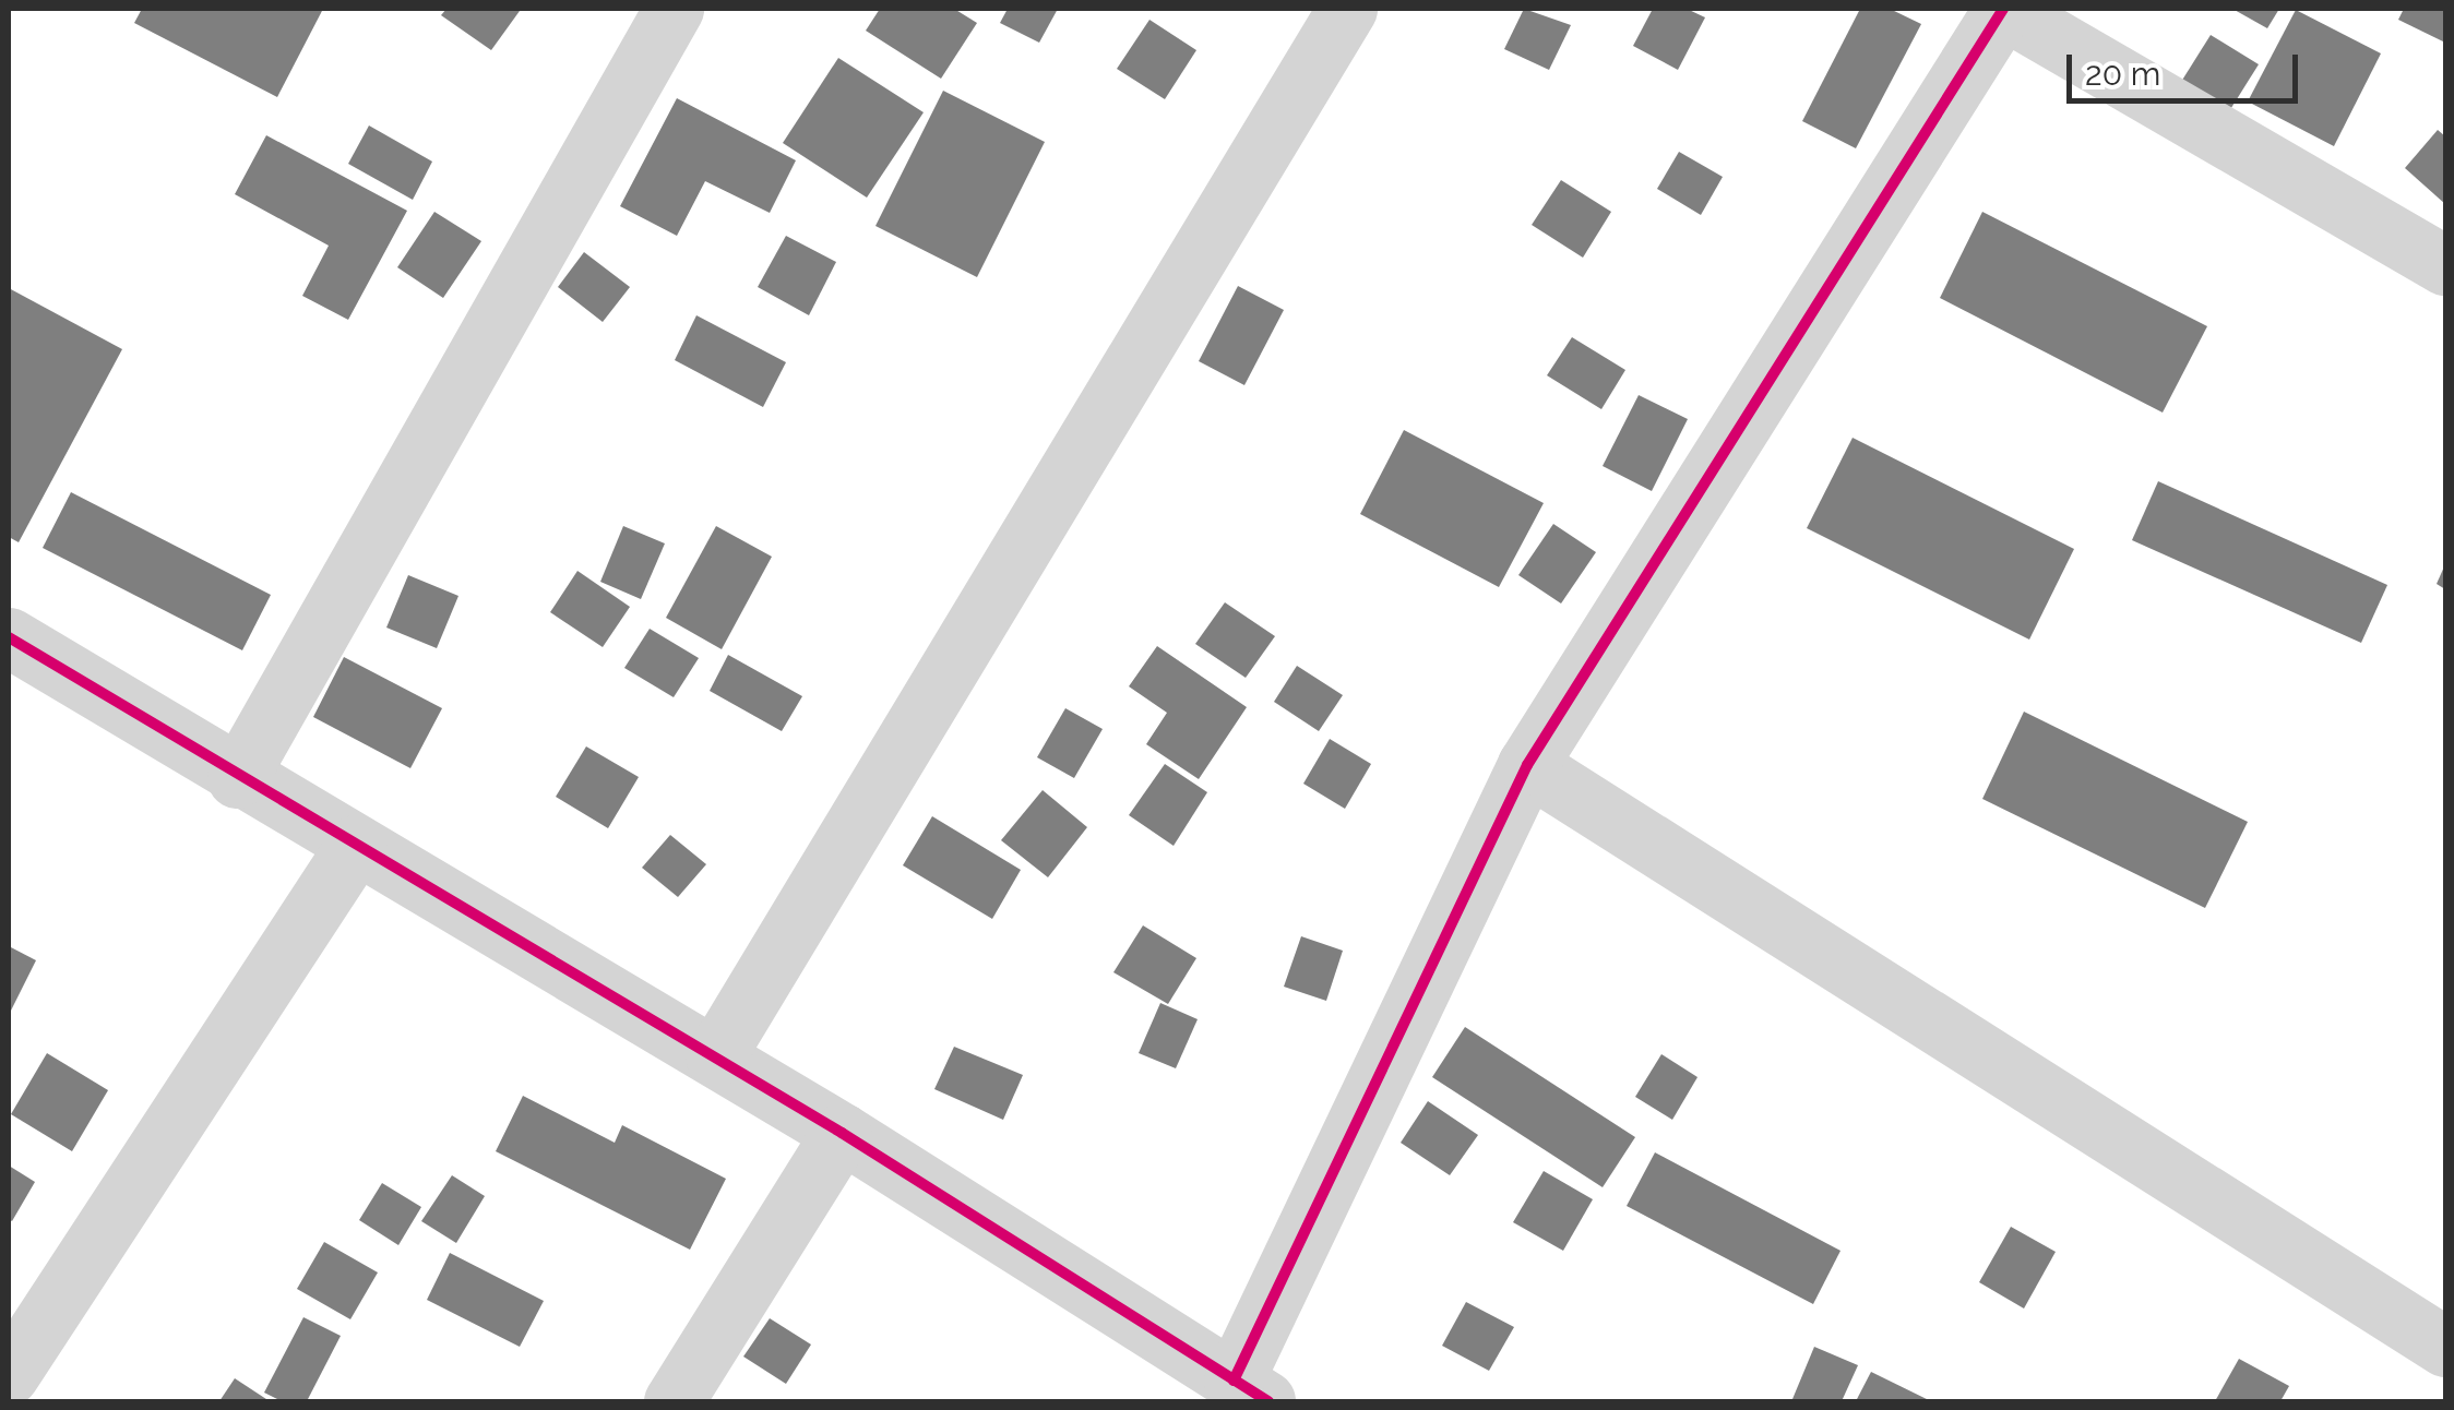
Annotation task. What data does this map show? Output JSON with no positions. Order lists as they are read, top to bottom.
{
  "scale_bar": "20 m"
}
